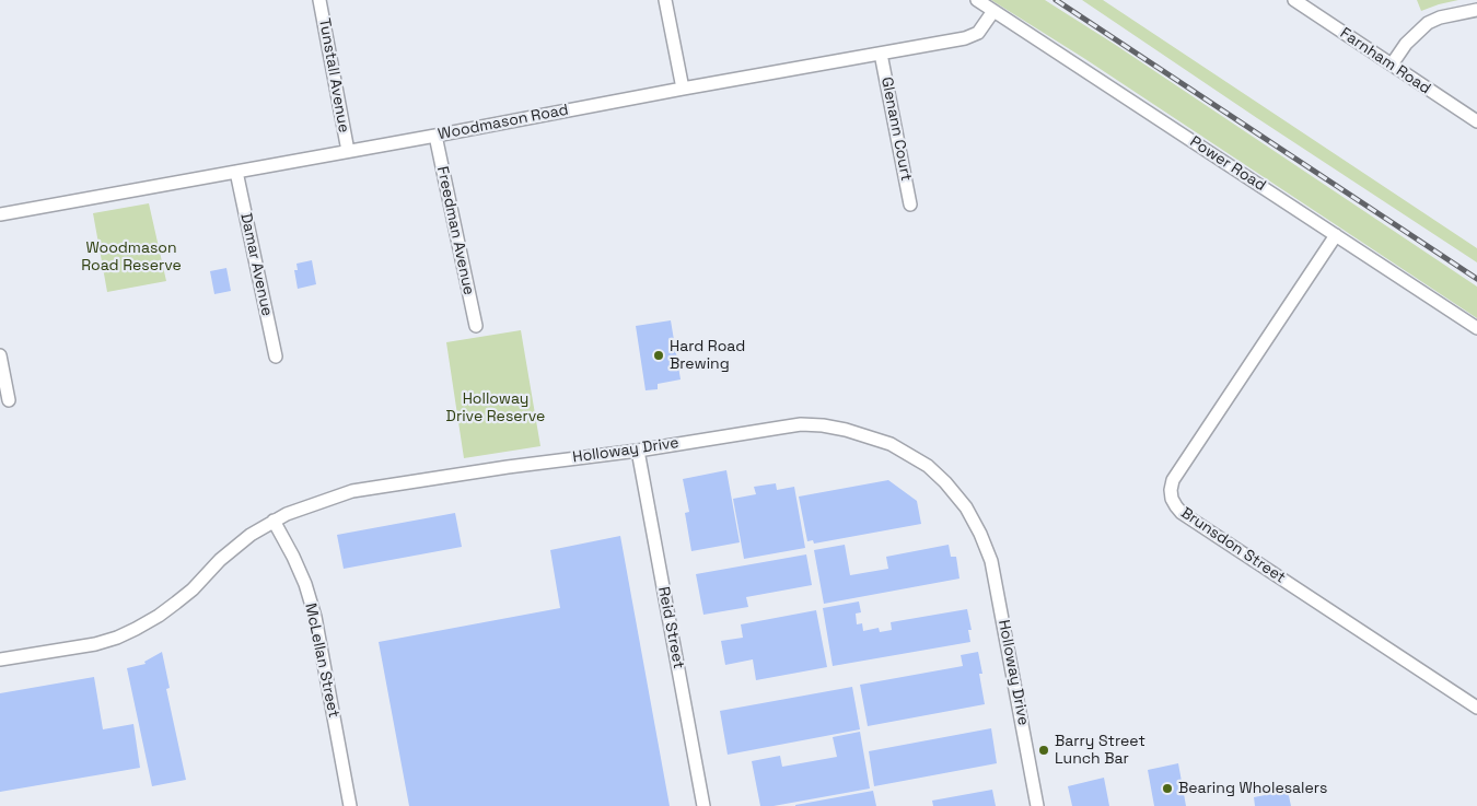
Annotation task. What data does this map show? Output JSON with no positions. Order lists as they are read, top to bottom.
{
  "streets": {
    "street": [
      "Farnham Road",
      "Tunstall Avenue",
      "Woodmason Road",
      "Glenann Court",
      "Power Road",
      "Freedman Avenue",
      "Damar Avenue",
      "Holloway Drive",
      "Brunsdon Street",
      "Reid Street",
      "McLellan Street"
    ]
  },
  "crossings": [
    ["Tunstall Avenue", "Woodmason Road"],
    ["Woodmason Road", "Glenann Court"],
    ["Woodmason Road", "Power Road"],
    ["Woodmason Road", "Freedman Avenue"],
    ["Woodmason Road", "Damar Avenue"],
    ["Power Road", "Brunsdon Street"],
    ["Holloway Drive", "Reid Street"],
    ["Holloway Drive", "McLellan Street"]
  ],
  "parks": ["Woodmason Road Reserve", "Holloway Drive Reserve"],
  "places": ["Hard Road Brewing", "Barry Street Lunch Bar", "Bearing Wholesalers"]
}
